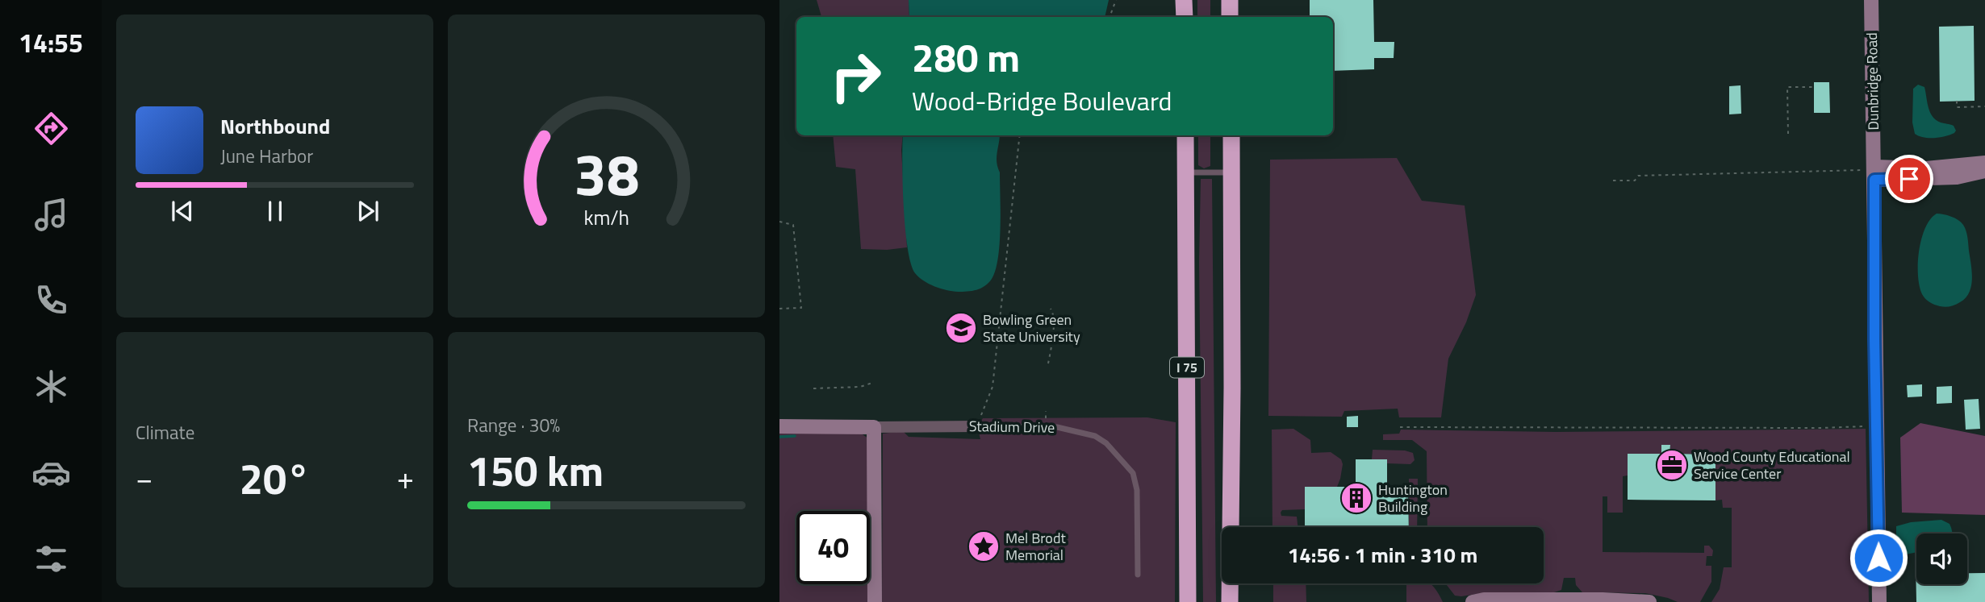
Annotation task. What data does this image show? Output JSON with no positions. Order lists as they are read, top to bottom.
{
  "streets": {
    "highway": ["I 75"],
    "street": ["Dunbridge Road", "Stadium Drive"]
  },
  "places": {
    "school or university": ["Bowling Green State University"],
    "office": ["Wood County Educational Service Center"],
    "building": ["Huntington Building"],
    "place": ["Mel Brodt Memorial"]
  },
  "page": {
    "tabs": "14:55",
    "turn": ["280 m", "Wood-Bridge Boulevard"],
    "song": ["Northbound", "June Harbor"],
    "tile": [
      "Climate",
      ["Range · 30%", "150 km"]
    ],
    "heat": ["−", "20°", "+"],
    "limit": "40",
    "trip": "14:56 · 1 min · 310 m",
    "gauge": ["38", "km/h"]
  }
}
